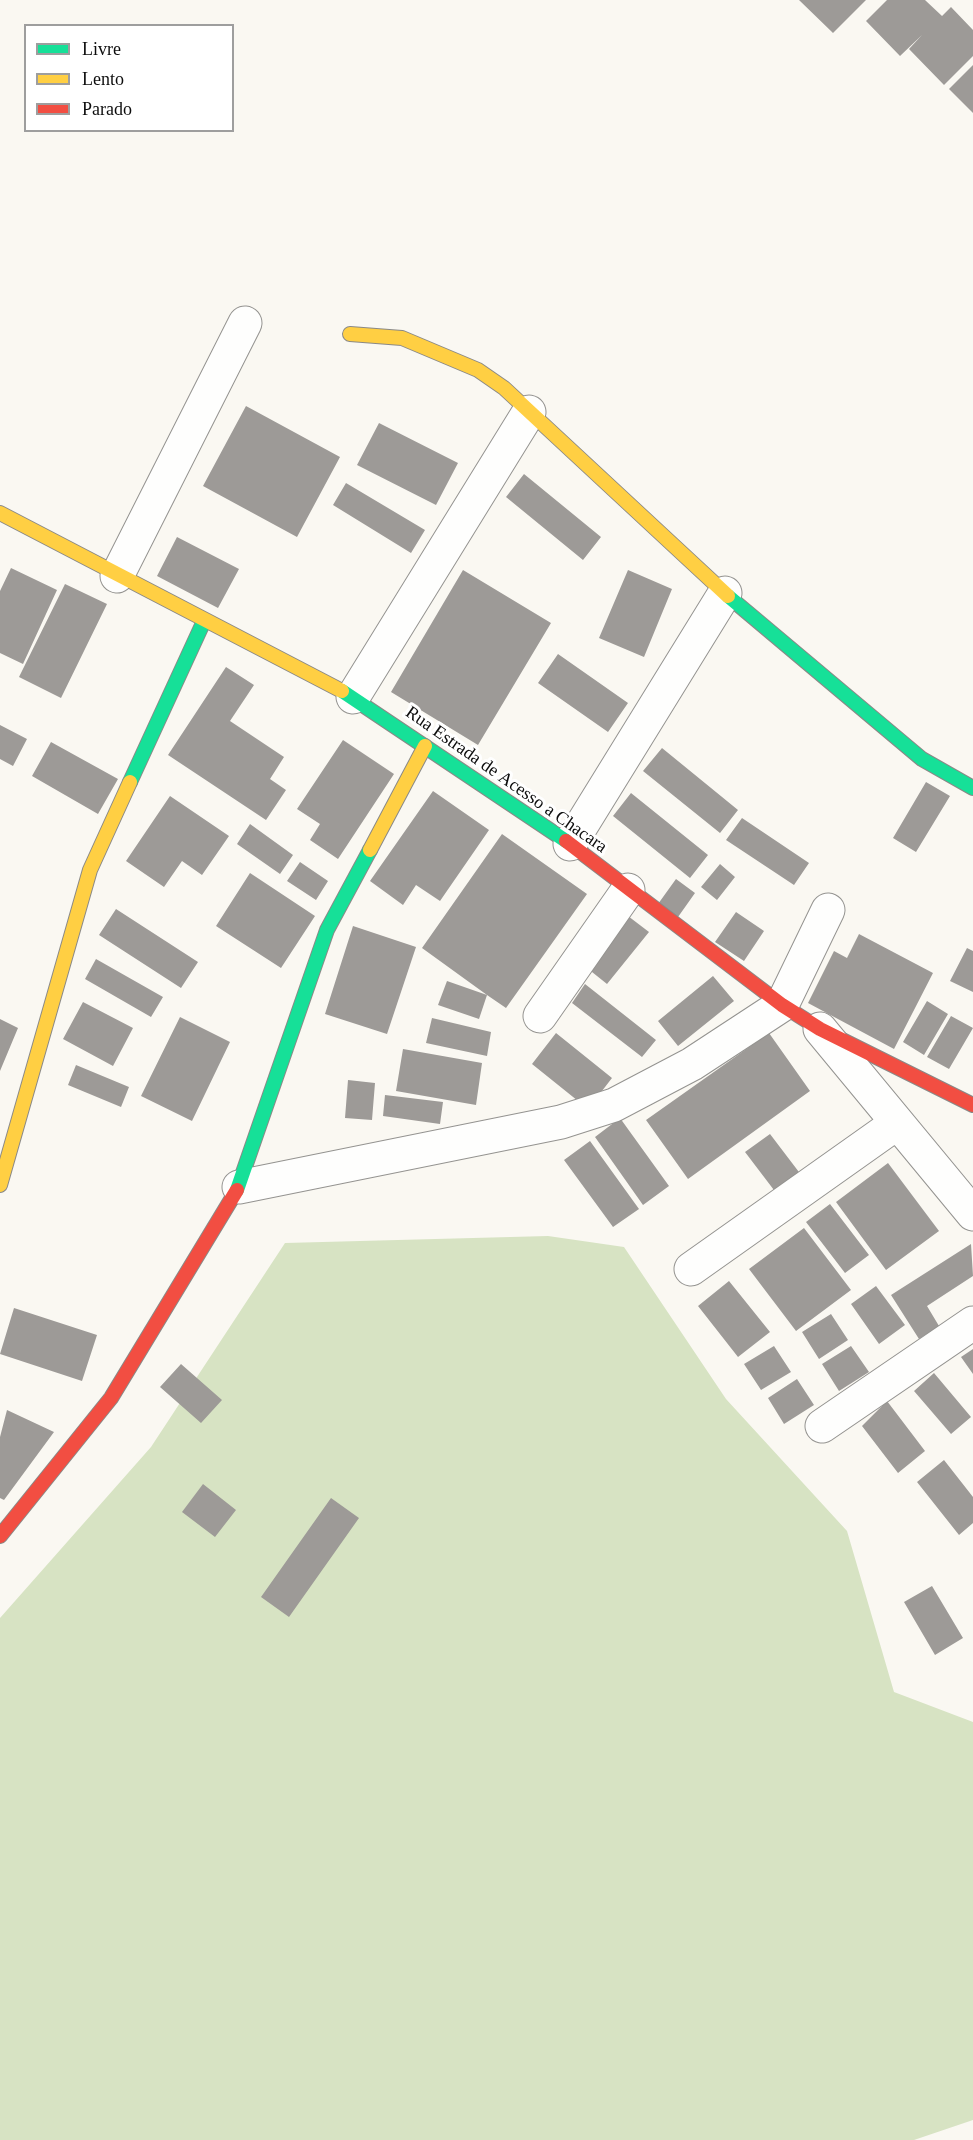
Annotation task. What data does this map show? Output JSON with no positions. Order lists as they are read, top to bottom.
{
  "streets": {
    "street": ["Rua Estrada de Acesso a Chacara"]
  },
  "legend": ["Livre", "Lento", "Parado"]
}
